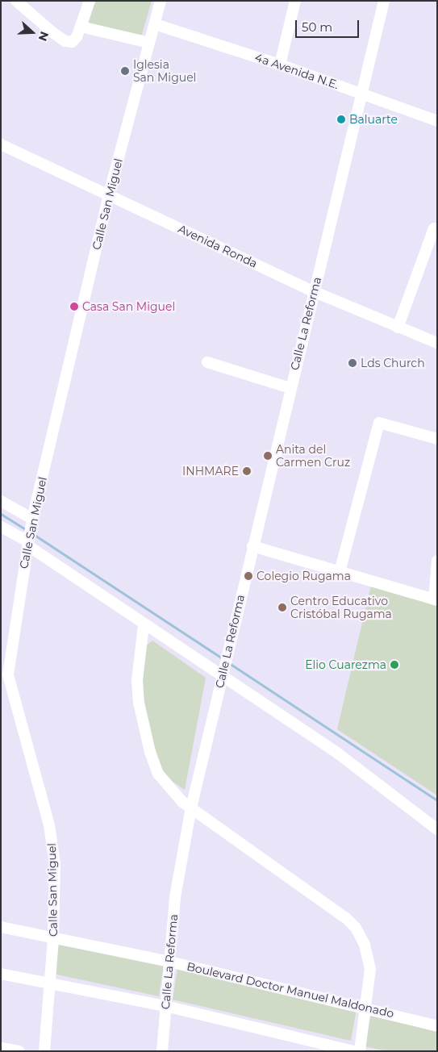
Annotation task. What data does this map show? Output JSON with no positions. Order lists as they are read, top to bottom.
{
  "streets": {
    "street": [
      "4a Avenida N.E.",
      "Calle San Miguel",
      "Avenida Ronda",
      "Calle La Reforma",
      "Boulevard Doctor Manuel Maldonado"
    ]
  },
  "crossings": [
    ["4a Avenida N.E.", "Calle San Miguel"],
    ["4a Avenida N.E.", "Calle La Reforma"],
    ["Calle San Miguel", "Avenida Ronda"],
    ["Calle San Miguel", "Boulevard Doctor Manuel Maldonado"],
    ["Avenida Ronda", "Calle La Reforma"],
    ["Calle La Reforma", "Boulevard Doctor Manuel Maldonado"]
  ],
  "places": [
    "Iglesia San Miguel",
    "Baluarte",
    "Casa San Miguel",
    "Lds Church",
    "Anita del Carmen Cruz",
    "INHMARE",
    "Colegio Rugama",
    "Centro Educativo Cristóbal Rugama",
    "Elio Cuarezma"
  ],
  "scale_bar": "50 m",
  "north": "right"
}
